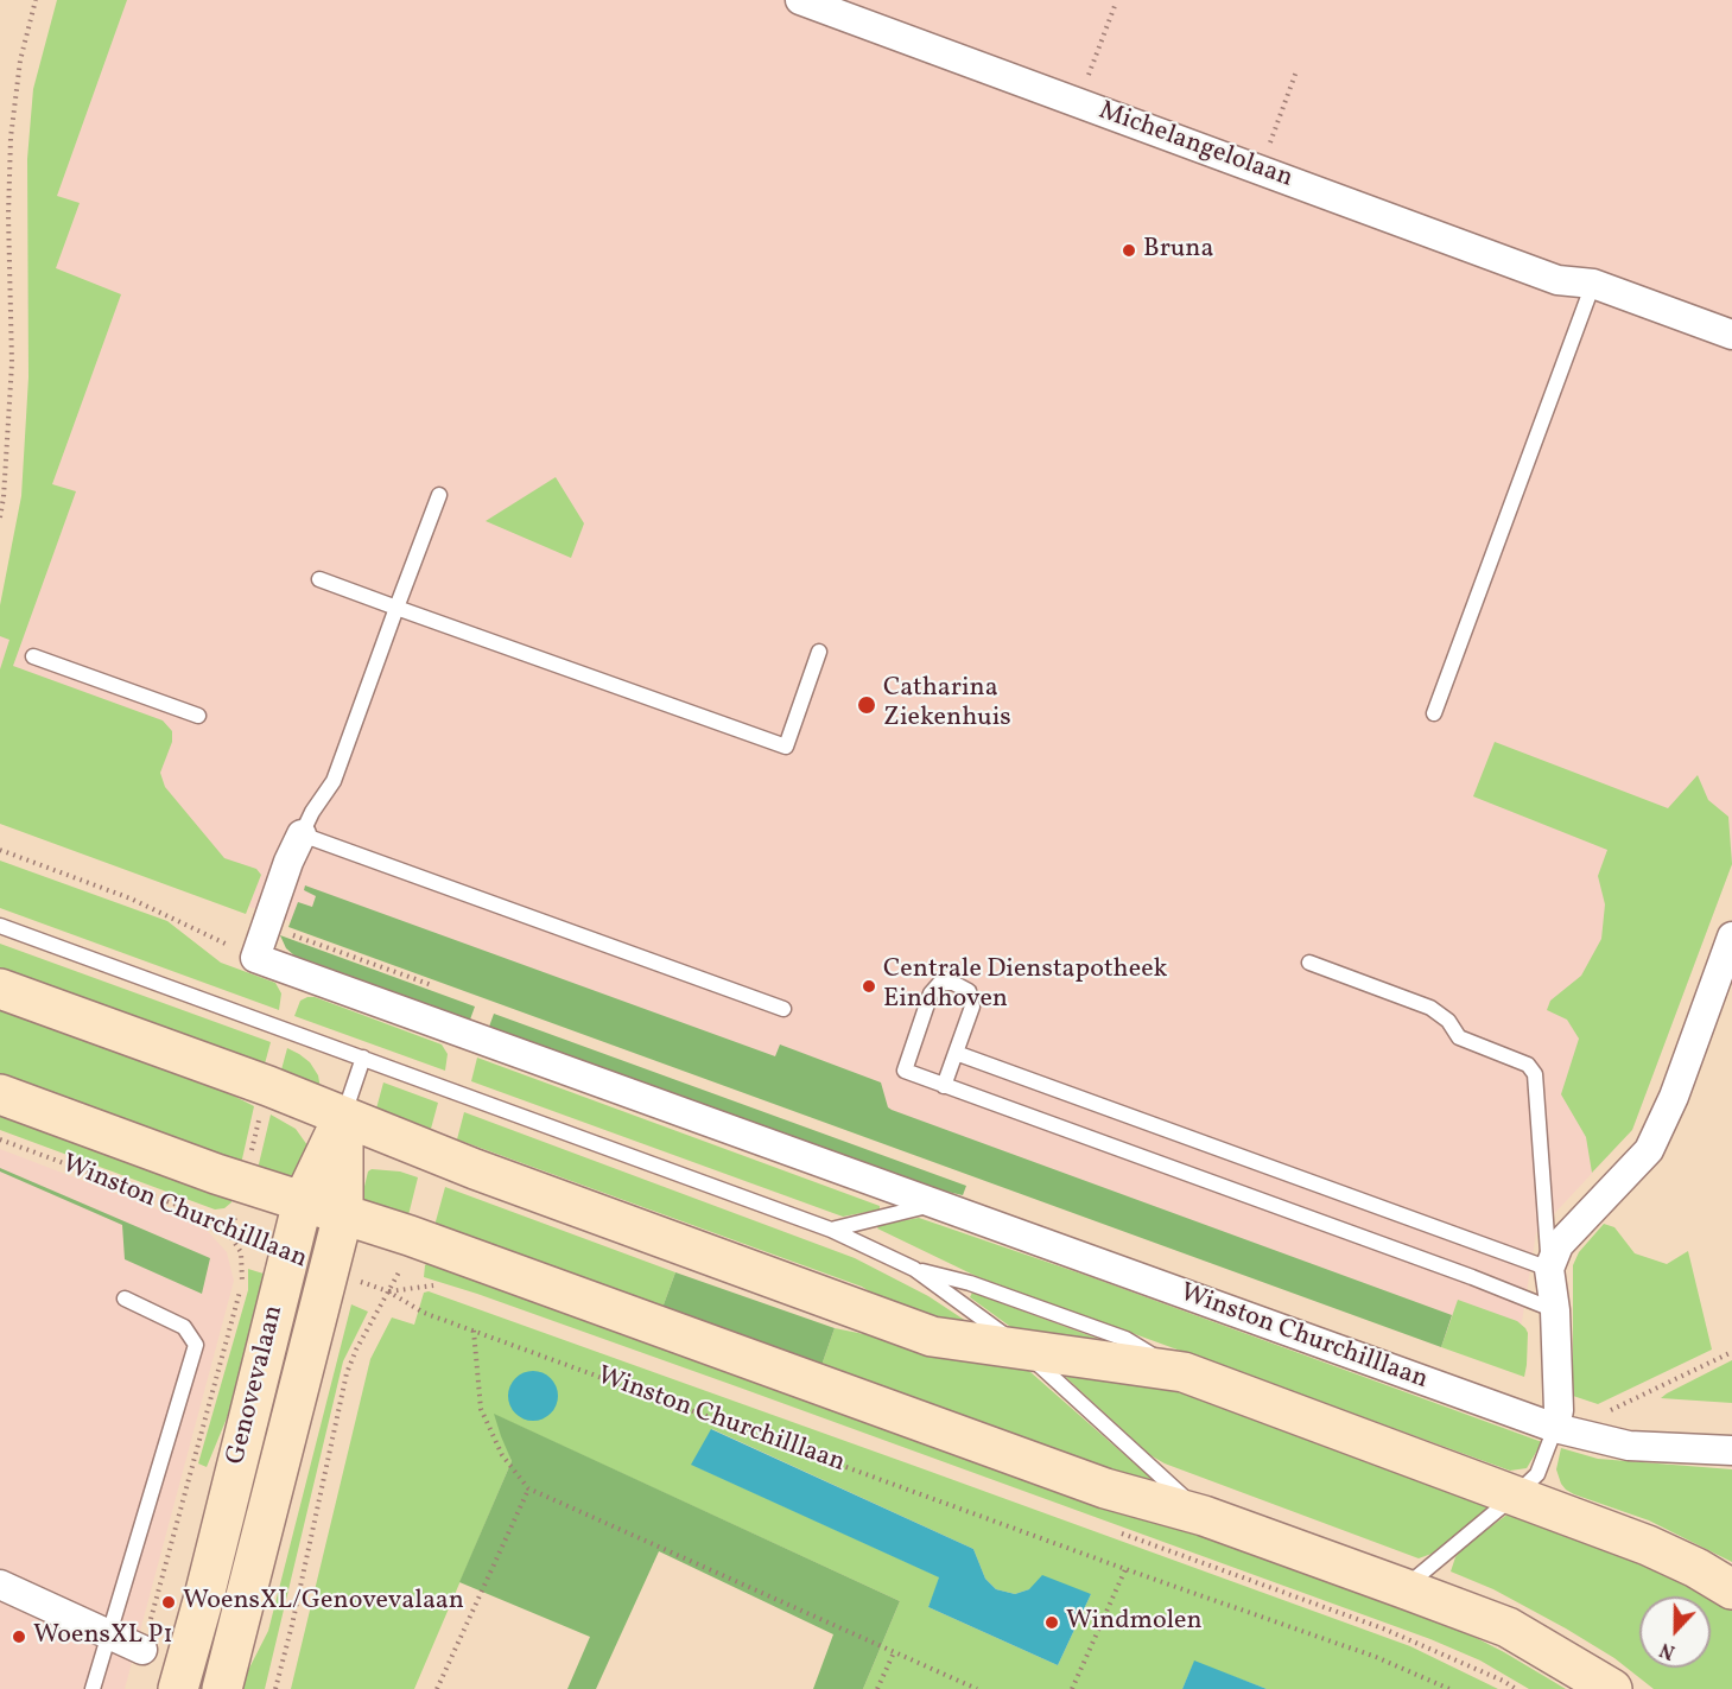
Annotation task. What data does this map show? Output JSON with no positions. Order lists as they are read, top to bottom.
{
  "streets": {
    "main road": ["Winston Churchilllaan", "Genovevalaan"],
    "street": ["Michelangelolaan"]
  },
  "crossings": [
    ["Winston Churchilllaan", "Genovevalaan"]
  ],
  "places": [
    "Bruna",
    "Catharina Ziekenhuis",
    "Centrale Dienstapotheek Eindhoven",
    "WoensXL/Genovevalaan",
    "Windmolen",
    "WoensXL P1"
  ],
  "north": "bottom"
}
